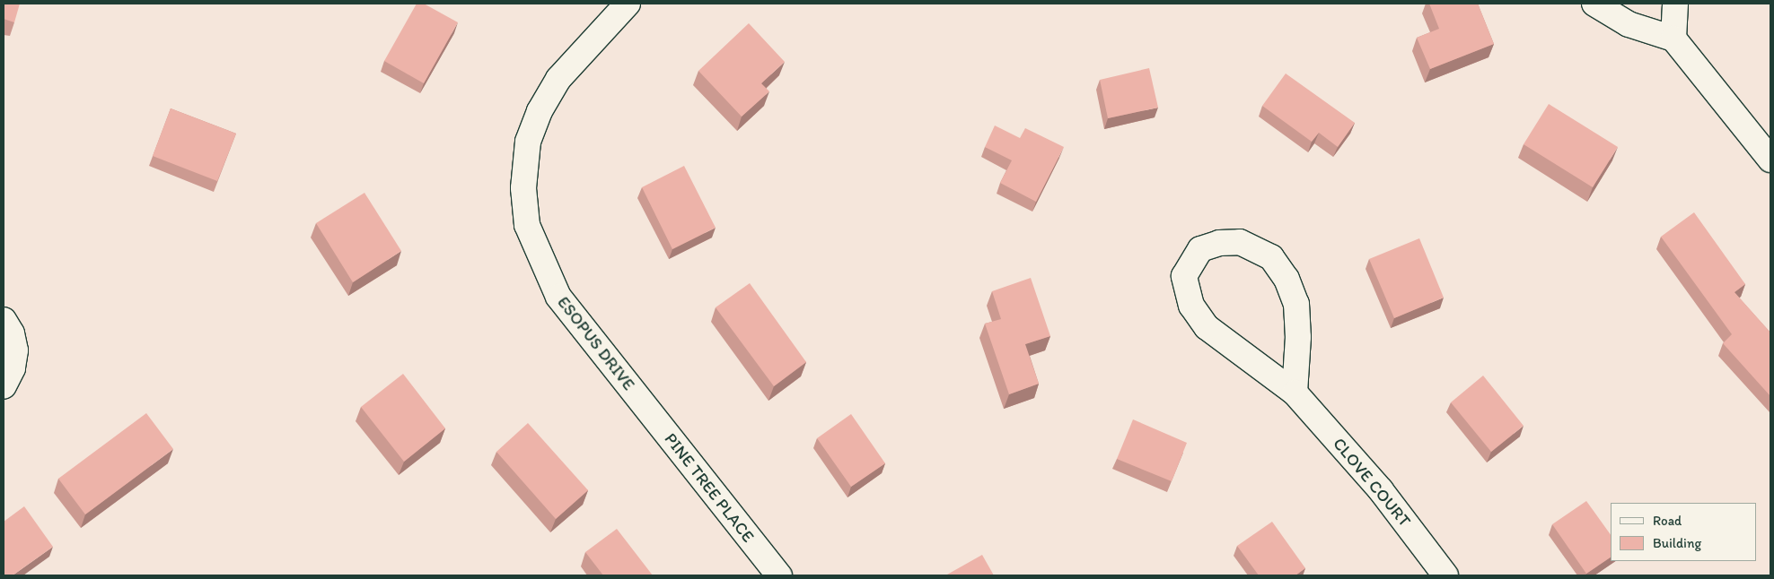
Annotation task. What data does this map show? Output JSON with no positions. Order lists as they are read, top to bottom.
{
  "streets": {
    "street": ["ESOPUS DRIVE", "CLOVE COURT", "PINE TREE PLACE"]
  },
  "crossings": [
    ["ESOPUS DRIVE", "PINE TREE PLACE"]
  ],
  "legend": ["Road", "Building"]
}
